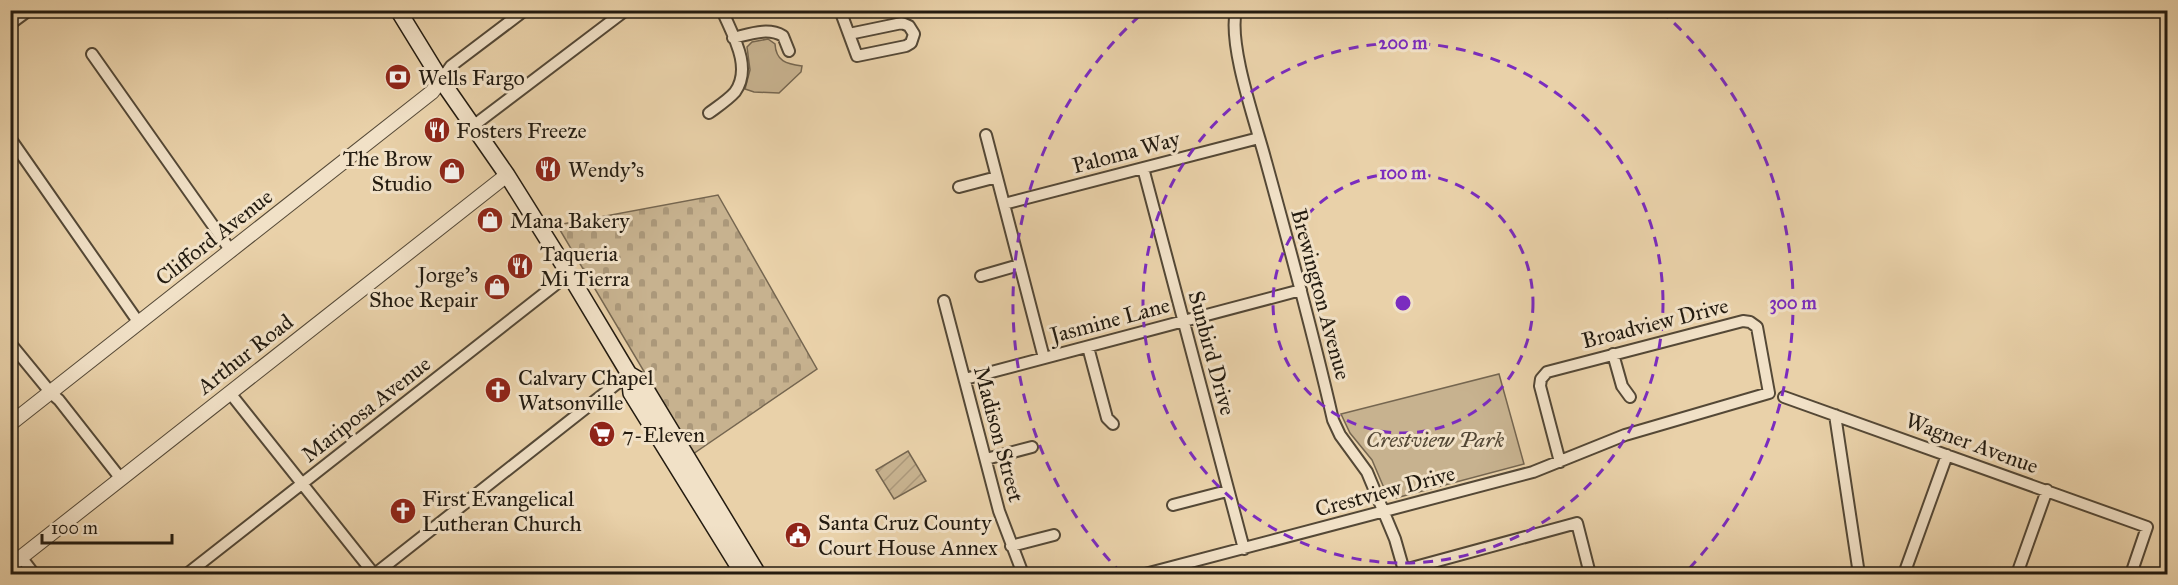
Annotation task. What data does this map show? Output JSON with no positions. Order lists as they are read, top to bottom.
{
  "streets": {
    "street": [
      "Paloma Way",
      "Clifford Avenue",
      "Brewington Avenue",
      "Jasmine Lane",
      "Broadview Drive",
      "Sunbird Drive",
      "Arthur Road",
      "Mariposa Avenue",
      "Madison Street",
      "Wagner Avenue",
      "Crestview Drive"
    ]
  },
  "crossings": [
    ["Paloma Way", "Brewington Avenue"],
    ["Paloma Way", "Sunbird Drive"],
    ["Brewington Avenue", "Jasmine Lane"],
    ["Brewington Avenue", "Crestview Drive"],
    ["Jasmine Lane", "Sunbird Drive"],
    ["Jasmine Lane", "Madison Street"],
    ["Broadview Drive", "Crestview Drive"],
    ["Sunbird Drive", "Crestview Drive"]
  ],
  "parks": ["Crestview Park"],
  "places": {
    "bank": ["Wells Fargo"],
    "restaurant": ["Fosters Freeze", "Wendy's", "Taqueria Mi Tierra"],
    "shop": ["The Brow Studio", "Mana Bakery", "Jorge's Shoe Repair"],
    "church": ["Calvary Chapel Watsonville", "First Evangelical Lutheran Church"],
    "supermarket": ["7-Eleven"],
    "public building": ["Santa Cruz County Court House Annex"]
  },
  "scale_bar": "100 m",
  "rings": ["200 m", "100 m", "300 m"]
}
